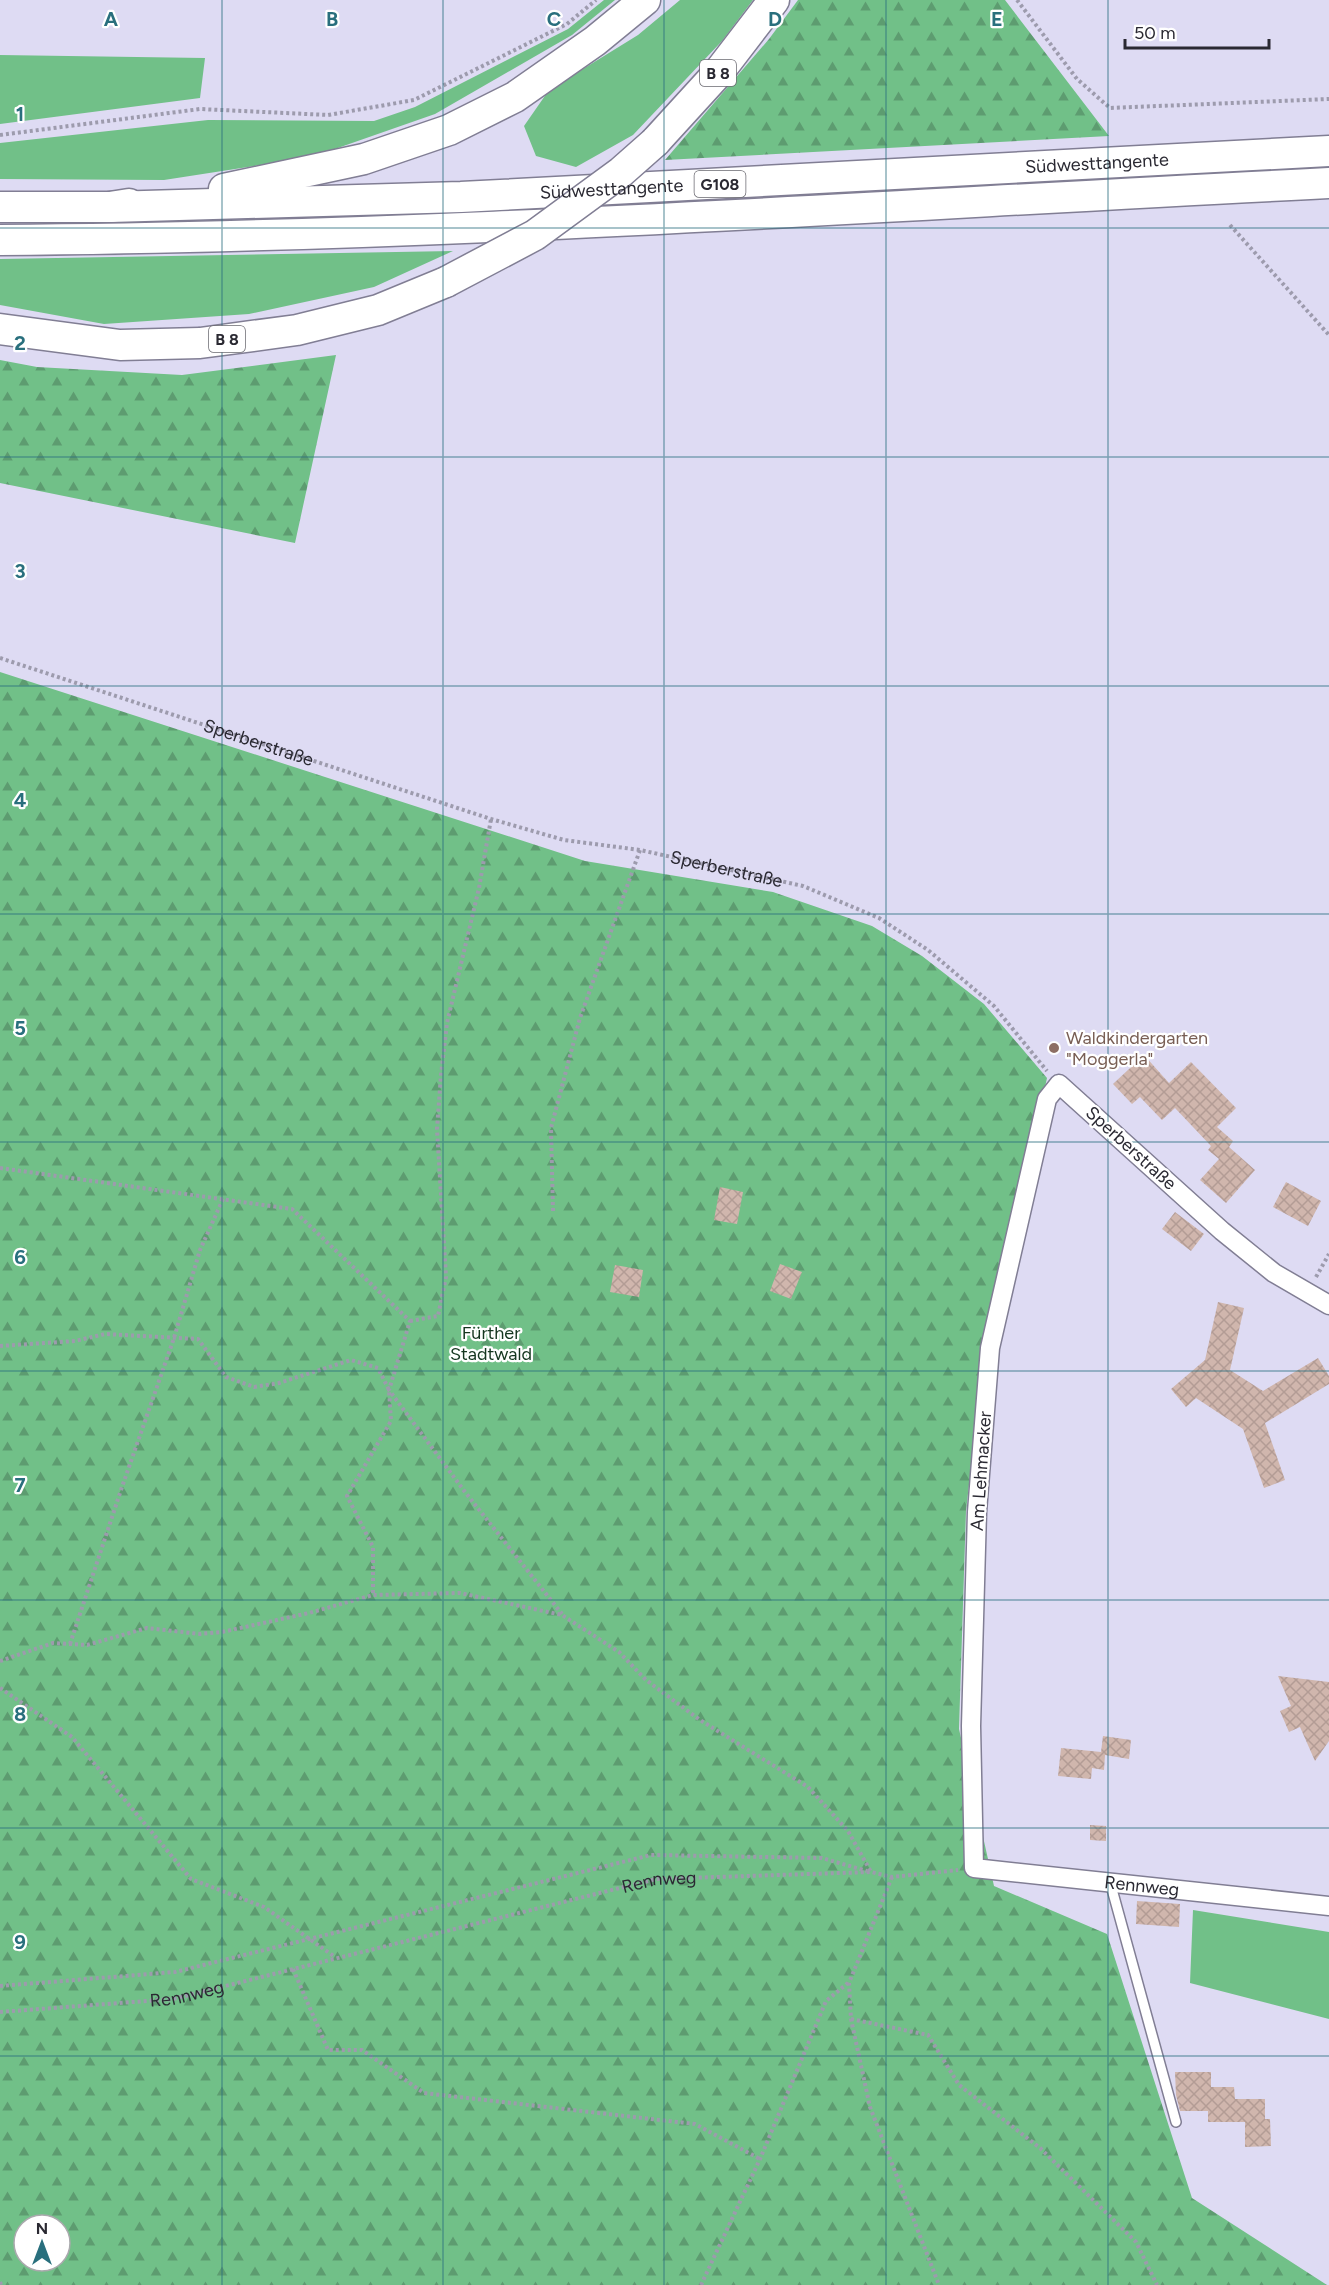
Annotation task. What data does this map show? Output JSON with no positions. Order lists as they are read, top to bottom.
{
  "streets": {
    "highway": ["B 8", "Südwesttangente", "G108"],
    "street": ["Sperberstraße", "Am Lehmacker", "Rennweg"]
  },
  "crossings": [
    ["Sperberstraße", "Am Lehmacker"],
    ["Am Lehmacker", "Rennweg"]
  ],
  "parks": ["Fürther Stadtwald"],
  "places": ["Waldkindergarten \"Moggerla\""],
  "scale_bar": "50 m",
  "north": "top",
  "grid": {
    "columns": [
      "A",
      "B",
      "C",
      "D",
      "E"
    ],
    "rows": [
      "1",
      "2",
      "3",
      "4",
      "5",
      "6",
      "7",
      "8",
      "9"
    ]
  }
}
